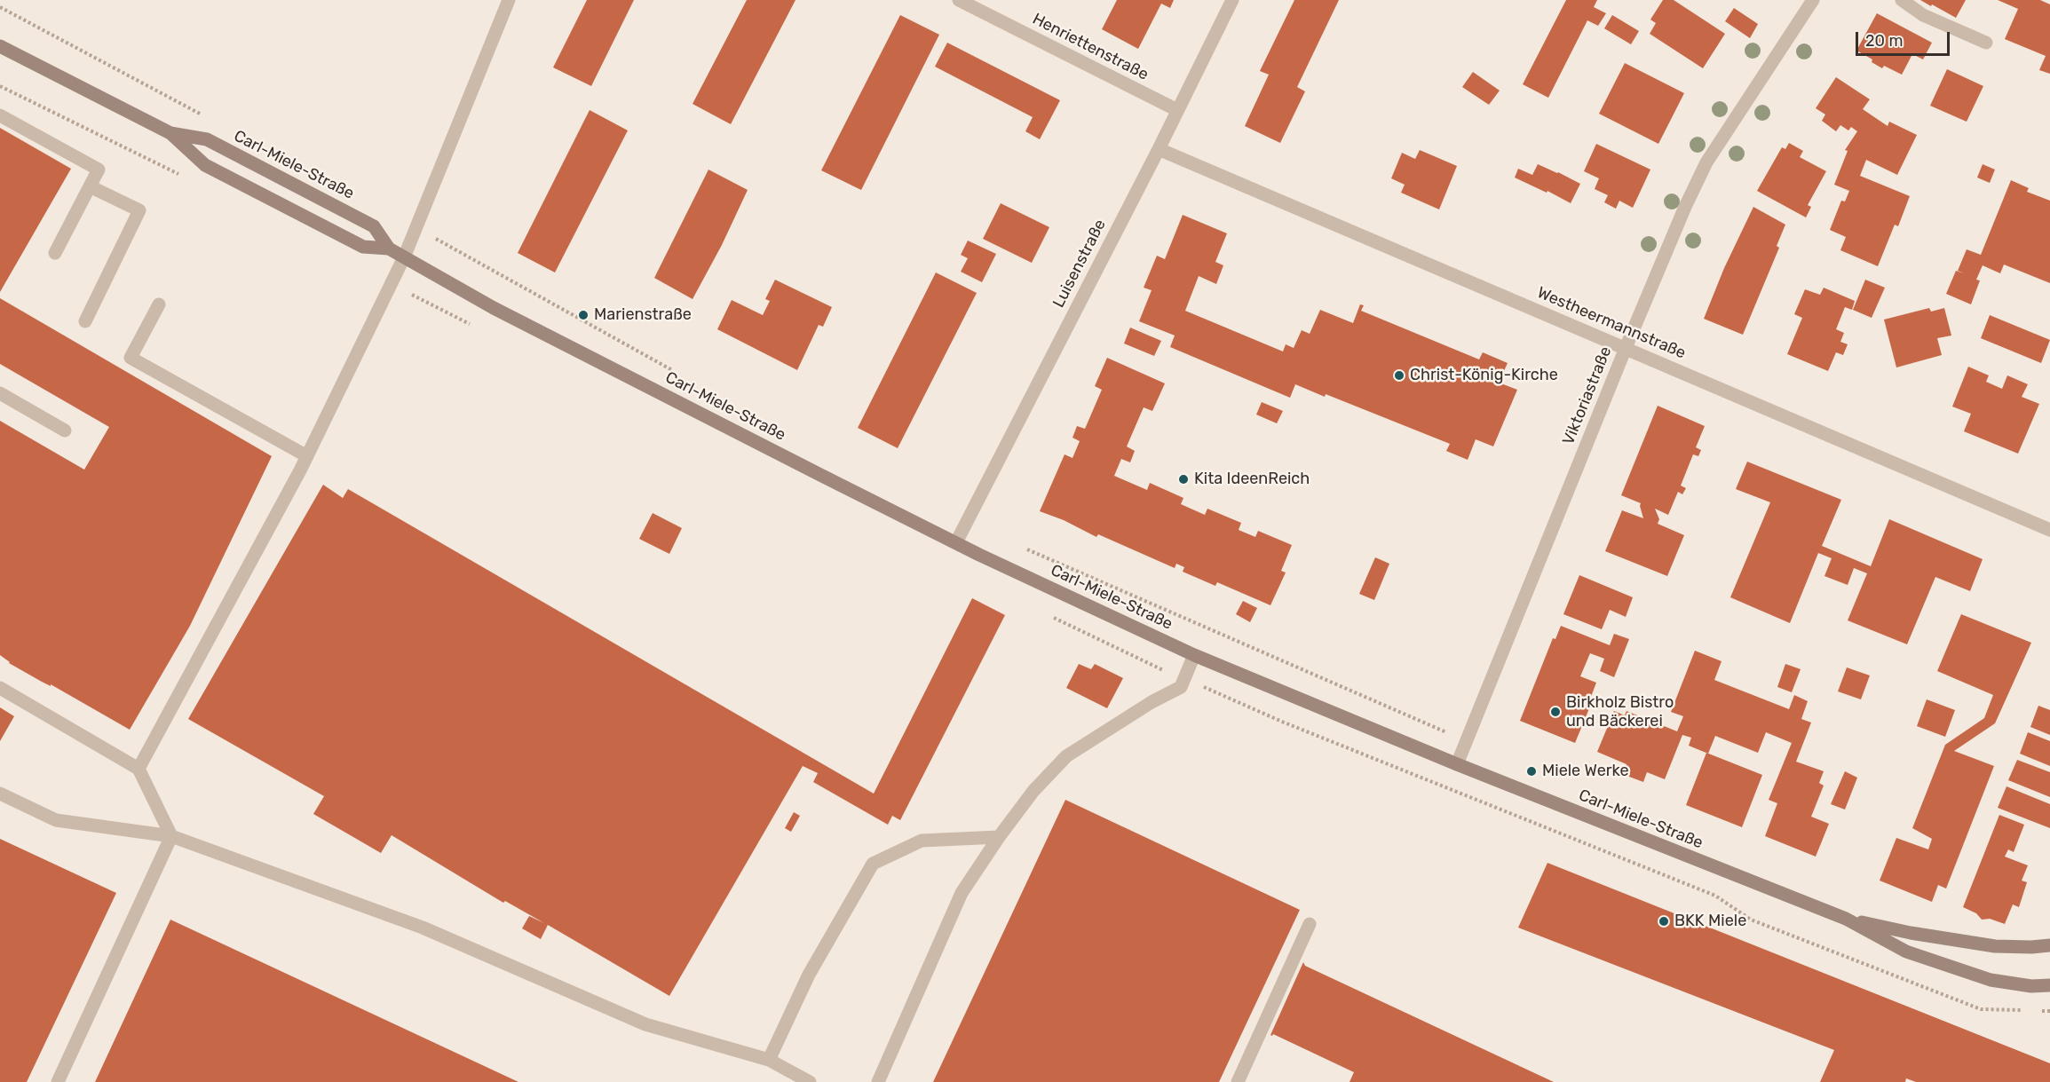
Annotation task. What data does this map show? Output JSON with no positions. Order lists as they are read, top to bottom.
{
  "streets": {
    "street": [
      "Henriettenstraße",
      "Carl-Miele-Straße",
      "Luisenstraße",
      "Westheermannstraße",
      "Viktoriastraße"
    ]
  },
  "crossings": [
    ["Henriettenstraße", "Luisenstraße"],
    ["Carl-Miele-Straße", "Luisenstraße"],
    ["Carl-Miele-Straße", "Viktoriastraße"],
    ["Luisenstraße", "Westheermannstraße"],
    ["Westheermannstraße", "Viktoriastraße"]
  ],
  "places": [
    "Marienstraße",
    "Christ-König-Kirche",
    "Kita IdeenReich",
    "Birkholz Bistro und Bäckerei",
    "Miele Werke",
    "BKK Miele"
  ],
  "scale_bar": "20 m"
}
